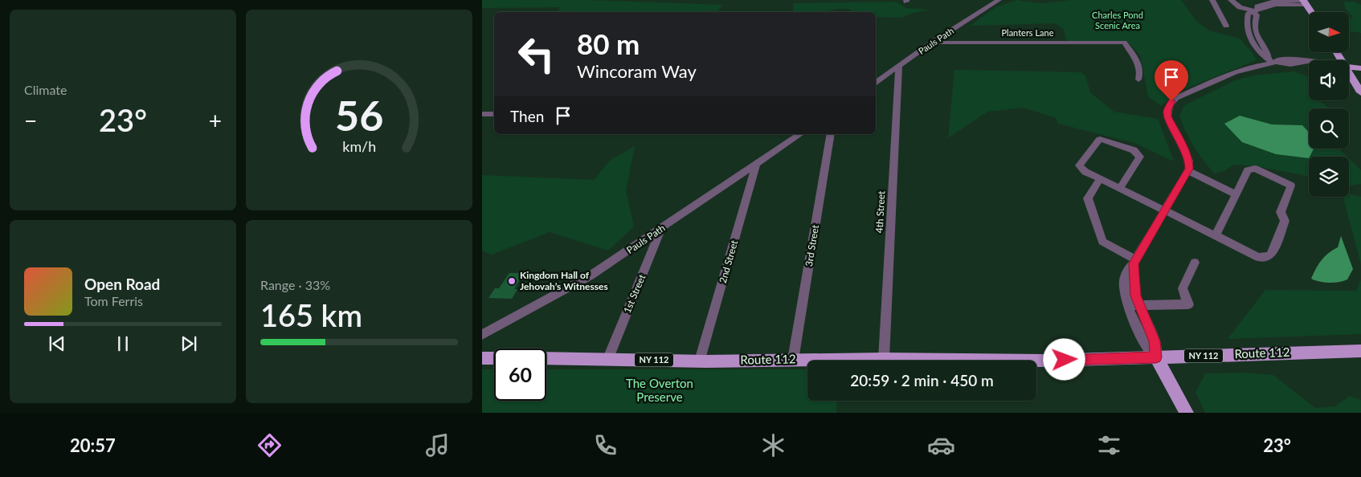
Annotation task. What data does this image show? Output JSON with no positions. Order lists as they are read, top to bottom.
{
  "streets": {
    "main road": ["Route 112", "NY 112"],
    "street": [
      "Planters Lane",
      "Pauls Path",
      "4th Street",
      "3rd Street",
      "2nd Street",
      "1st Street"
    ]
  },
  "crossings": [
    ["Planters Lane", "Pauls Path"],
    ["Pauls Path", "4th Street"],
    ["Pauls Path", "2nd Street"],
    ["Pauls Path", "1st Street"],
    ["4th Street", "Route 112"],
    ["3rd Street", "Route 112"],
    ["2nd Street", "Route 112"],
    ["1st Street", "Route 112"]
  ],
  "parks": ["Charles Pond Scenic Area", "The Overton Preserve"],
  "places": ["Kingdom Hall of Jehovah’s Witnesses"],
  "north": "right",
  "page": {
    "tile": [
      "Climate",
      ["Range · 33%", "165 km"]
    ],
    "turn": ["80 m", "Wincoram Way"],
    "then": "Then",
    "heat": ["−", "23°", "+"],
    "song": ["Open Road", "Tom Ferris"],
    "limit": "60",
    "trip": "20:59 · 2 min · 450 m",
    "tabs": ["20:57", "23°"],
    "gauge": ["56", "km/h"]
  }
}
